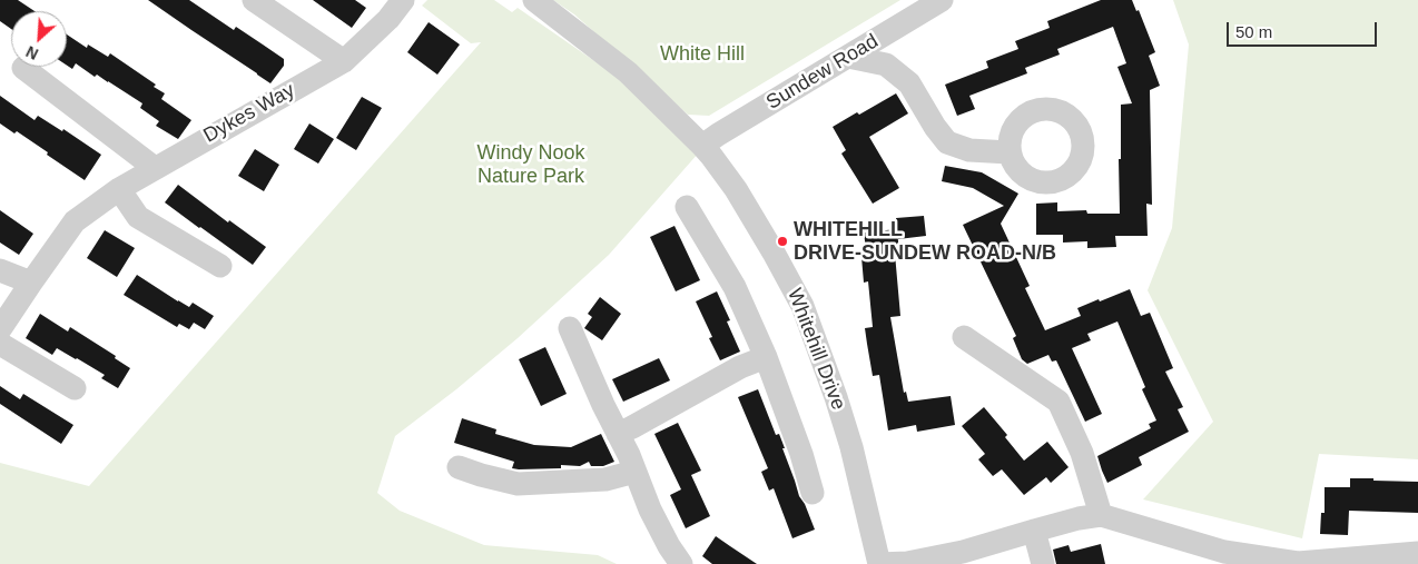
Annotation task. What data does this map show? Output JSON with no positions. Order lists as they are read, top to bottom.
{
  "streets": {
    "street": ["Sundew Road", "Dykes Way", "Whitehill Drive"]
  },
  "crossings": [
    ["Sundew Road", "Whitehill Drive"]
  ],
  "parks": ["White Hill", "Windy Nook Nature Park"],
  "places": ["WHITEHILL DRIVE-SUNDEW ROAD-N/B"],
  "scale_bar": "50 m",
  "north": "bottom left"
}
